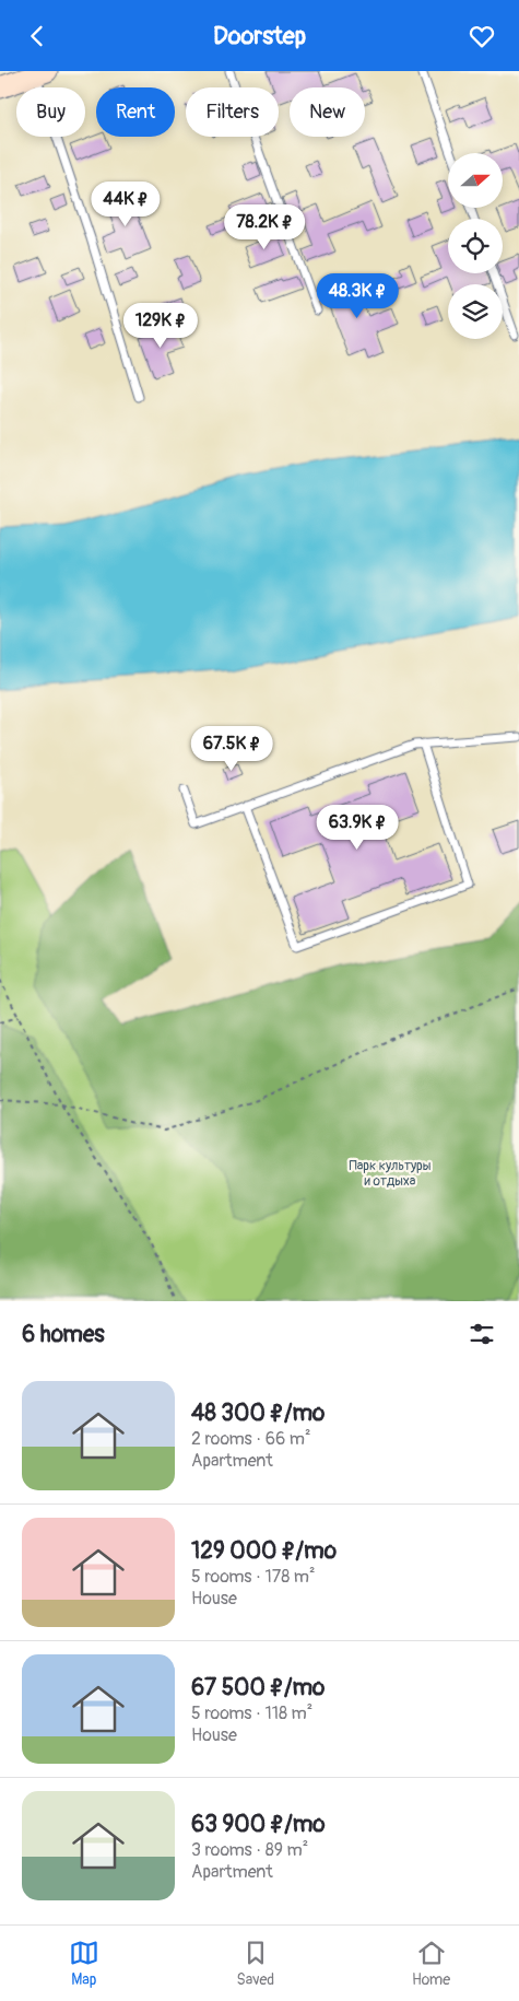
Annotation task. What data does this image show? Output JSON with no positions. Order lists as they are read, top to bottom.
{
  "parks": ["Парк культуры и отдыха"],
  "north": "right",
  "page": {
    "header": "Doorstep",
    "chip": [
      "Buy",
      "Rent",
      "Filters",
      "New"
    ],
    "price": [
      "44K ₽",
      "78.2K ₽",
      "48.3K ₽",
      "129K ₽",
      "67.5K ₽",
      "63.9K ₽"
    ],
    "heading": "6 homes",
    "list": [
      {
        "name": "48 300 ₽/mo",
        "note": "2 rooms · 66 m² · Apartment"
      },
      {
        "name": "129 000 ₽/mo",
        "note": "5 rooms · 178 m² · House"
      },
      {
        "name": "67 500 ₽/mo",
        "note": "5 rooms · 118 m² · House"
      },
      {
        "name": "63 900 ₽/mo",
        "note": "3 rooms · 89 m² · Apartment"
      }
    ],
    "tabs": ["Map", "Saved", "Home"]
  }
}
